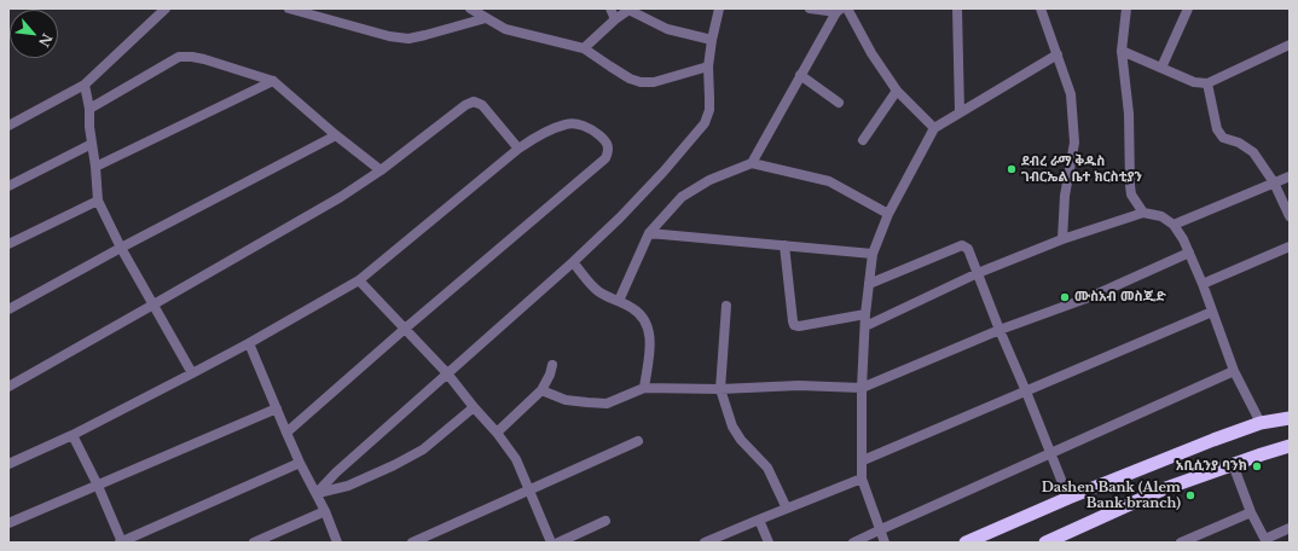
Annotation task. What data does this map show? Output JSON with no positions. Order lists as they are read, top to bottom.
{
  "places": [
    "ደብረ ራማ ቅዱስ ገብርኤል ቤተ ክርስቲያን",
    "ሙስአብ መስጂድ",
    "አቢሲንያ ባንክ",
    "Dashen Bank (Alem Bank branch)"
  ],
  "north": "bottom right"
}
